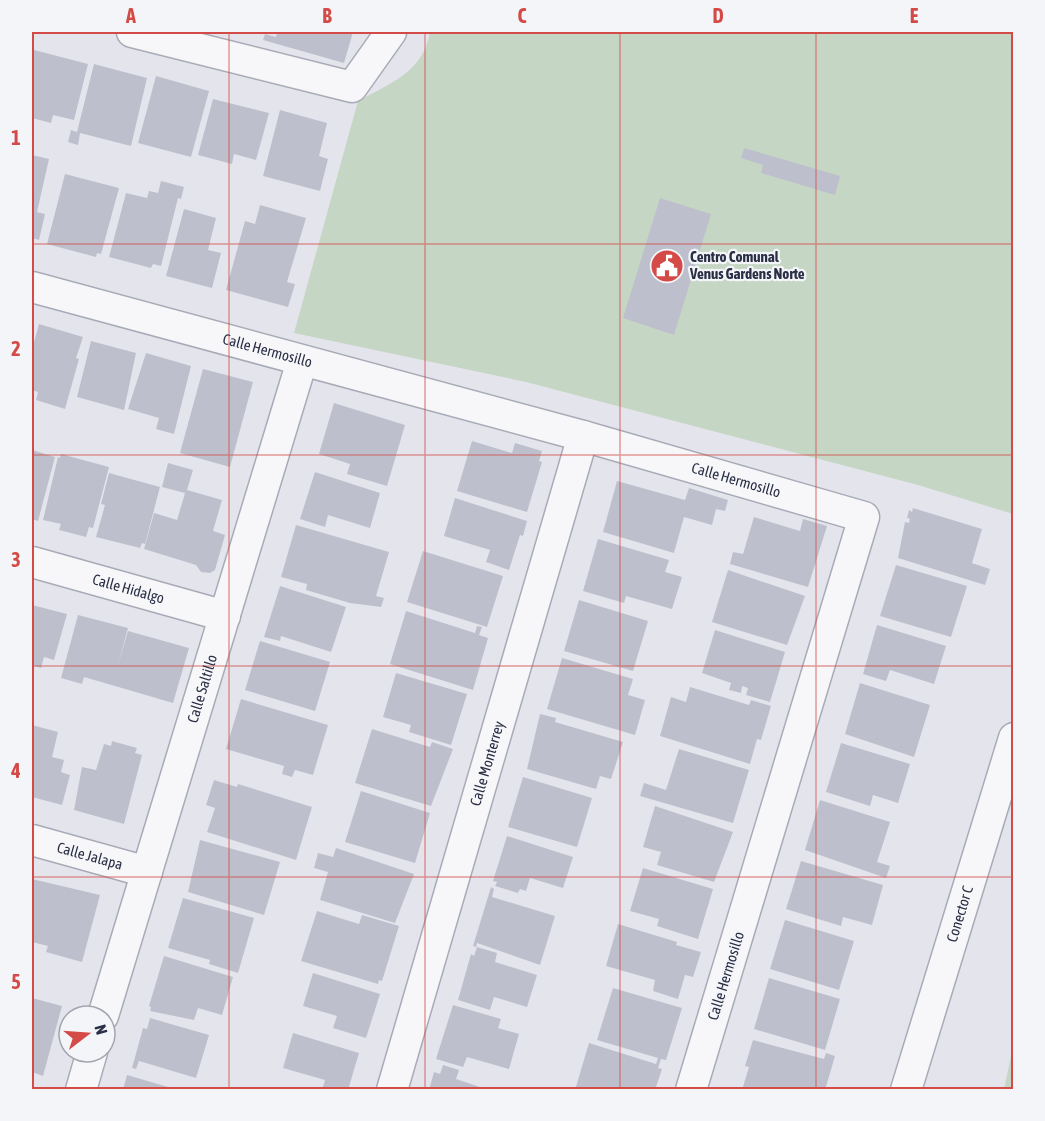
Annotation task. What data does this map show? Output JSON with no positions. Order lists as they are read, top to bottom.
{
  "streets": {
    "street": [
      "Calle Hermosillo",
      "Calle Hidalgo",
      "Calle Saltillo",
      "Calle Monterrey",
      "Calle Jalapa",
      "Conector C"
    ]
  },
  "crossings": [
    ["Calle Hermosillo", "Calle Saltillo"],
    ["Calle Hermosillo", "Calle Monterrey"],
    ["Calle Hidalgo", "Calle Saltillo"],
    ["Calle Saltillo", "Calle Jalapa"]
  ],
  "places": {
    "public building": ["Centro Comunal Venus Gardens Norte"]
  },
  "north": "right",
  "grid": {
    "columns": [
      "A",
      "B",
      "C",
      "D",
      "E"
    ],
    "rows": [
      "1",
      "2",
      "3",
      "4",
      "5"
    ]
  }
}
